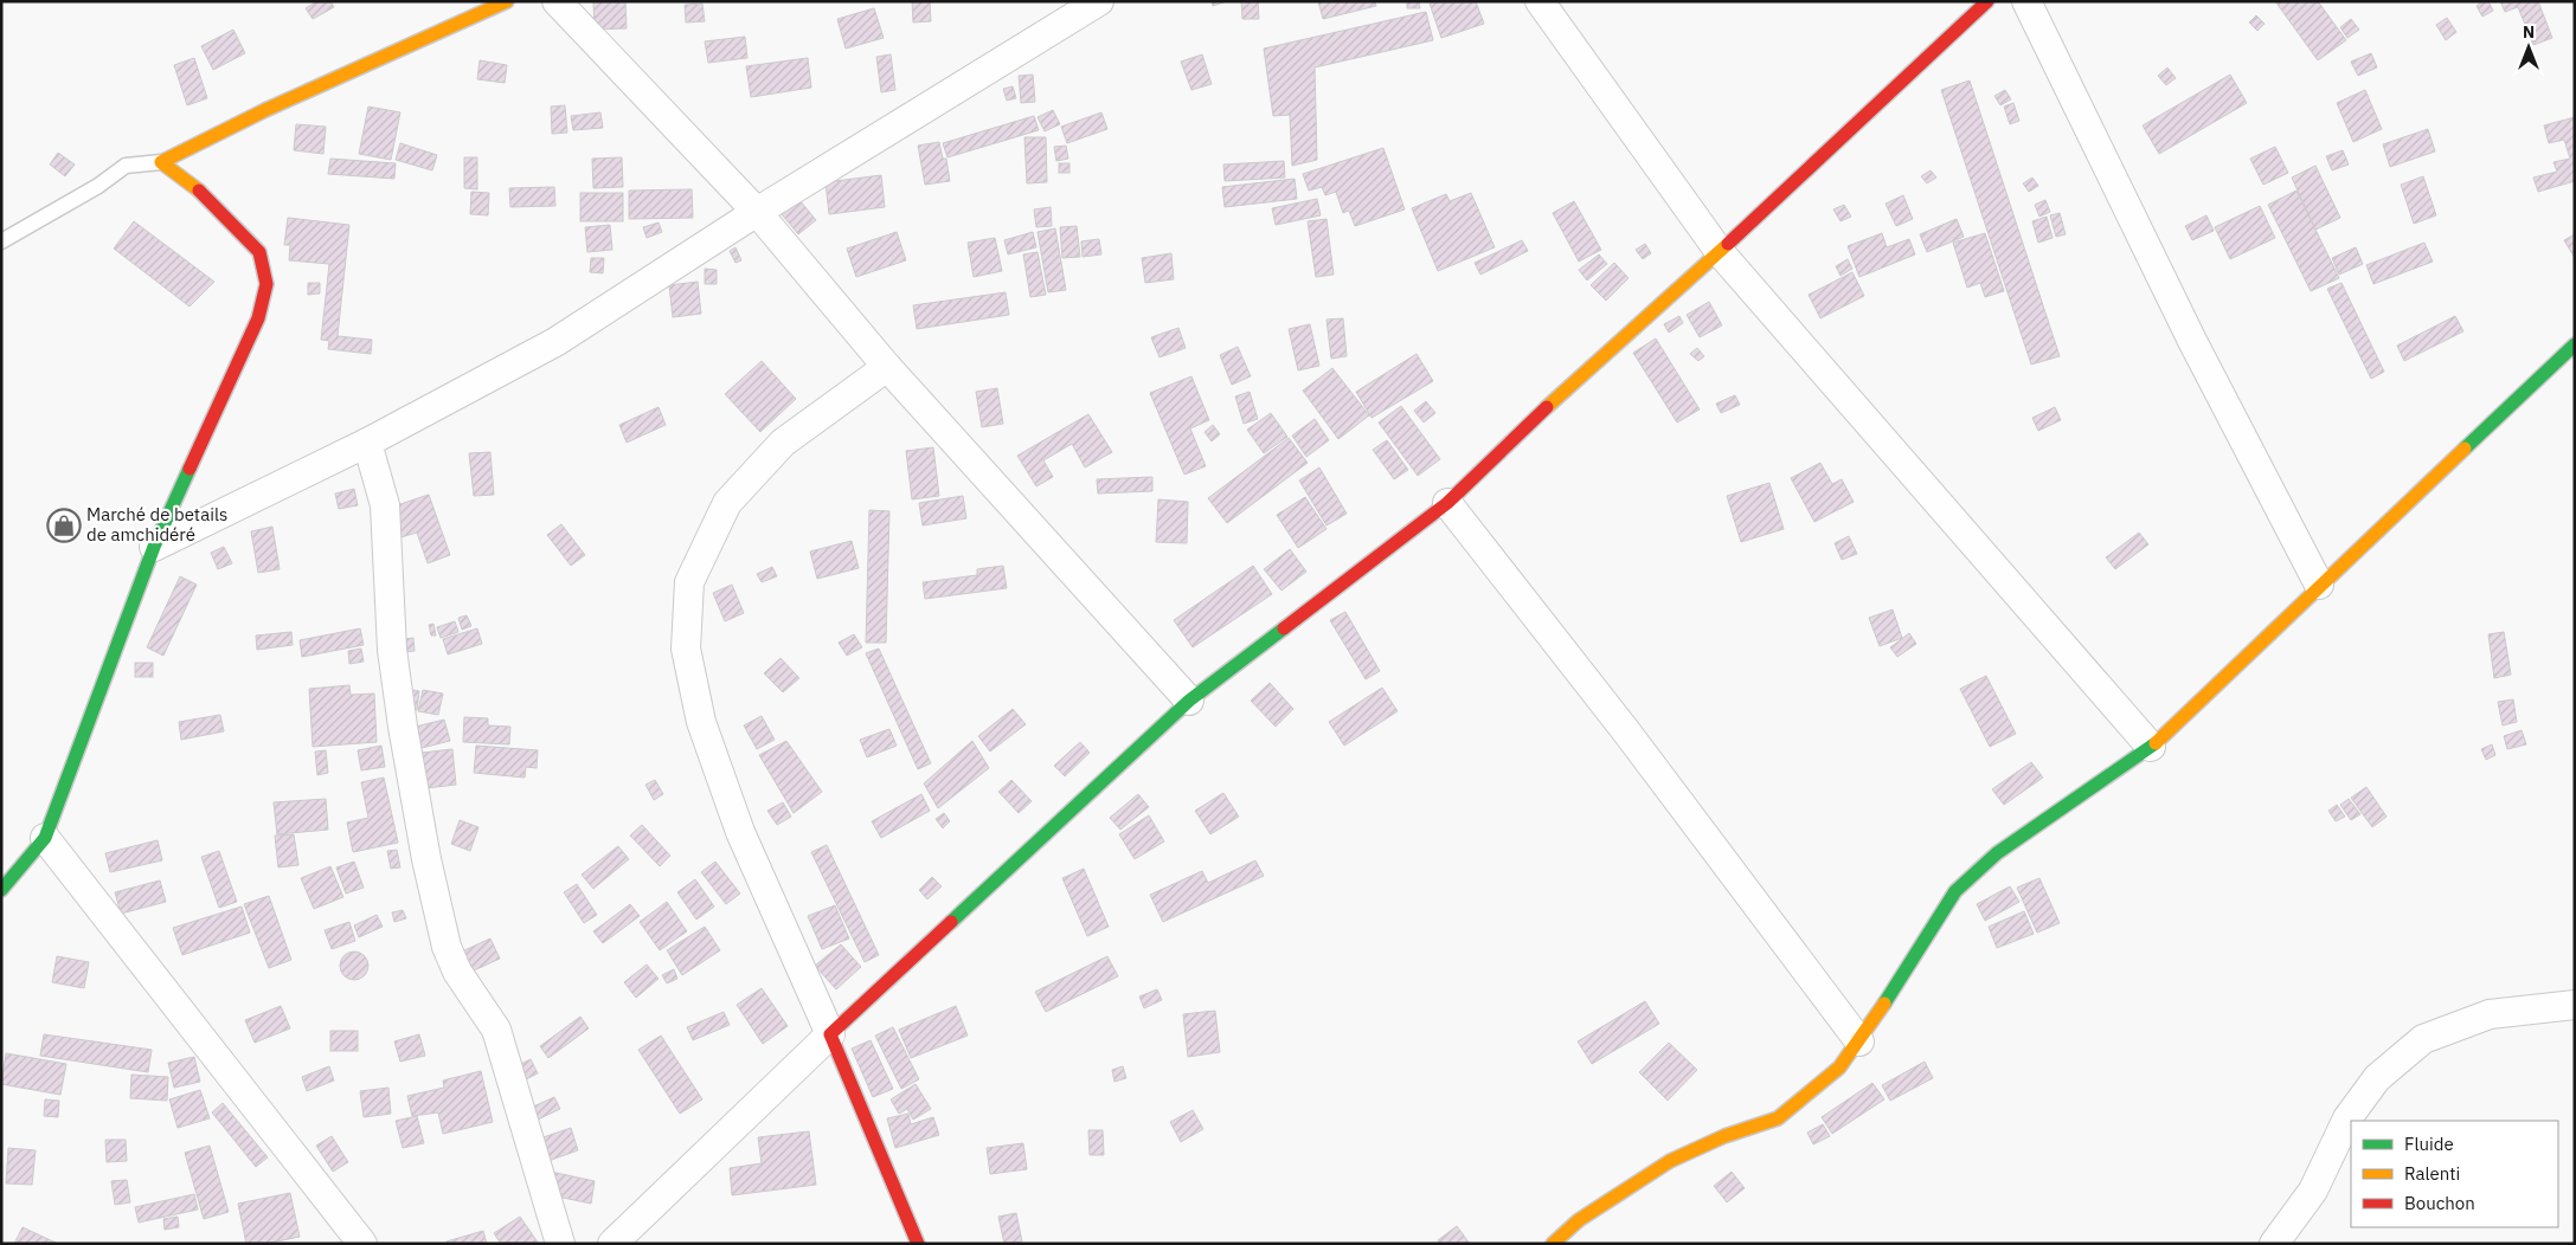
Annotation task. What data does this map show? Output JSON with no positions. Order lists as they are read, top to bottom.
{
  "places": {
    "shop": ["Marché de betails de amchidéré"]
  },
  "legend": ["Fluide", "Ralenti", "Bouchon"],
  "north": "top"
}
